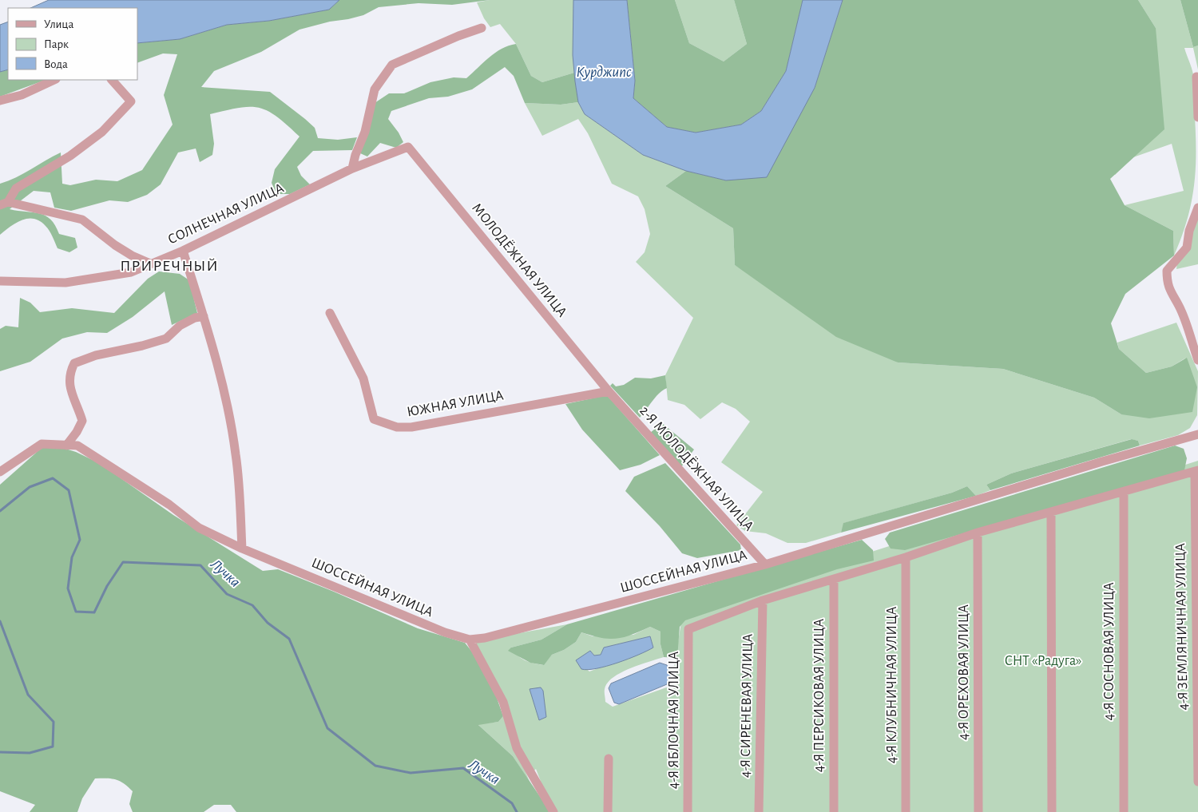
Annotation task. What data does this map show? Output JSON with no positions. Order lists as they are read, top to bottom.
{
  "streets": {
    "street": [
      "СОЛНЕЧНАЯ УЛИЦА",
      "МОЛОДЁЖНАЯ УЛИЦА",
      "ЮЖНАЯ УЛИЦА",
      "2-Я МОЛОДЁЖНАЯ УЛИЦА",
      "ШОССЕЙНАЯ УЛИЦА",
      "4-Я ЗЕМЛЯНИЧНАЯ УЛИЦА",
      "4-Я СОСНОВАЯ УЛИЦА",
      "4-Я ОРЕХОВАЯ УЛИЦА",
      "4-Я КЛУБНИЧНАЯ УЛИЦА",
      "4-Я ПЕРСИКОВАЯ УЛИЦА",
      "4-Я СИРЕНЕВАЯ УЛИЦА",
      "4-Я ЯБЛОЧНАЯ УЛИЦА"
    ]
  },
  "crossings": [
    ["СОЛНЕЧНАЯ УЛИЦА", "МОЛОДЁЖНАЯ УЛИЦА"],
    ["МОЛОДЁЖНАЯ УЛИЦА", "ЮЖНАЯ УЛИЦА"],
    ["МОЛОДЁЖНАЯ УЛИЦА", "2-Я МОЛОДЁЖНАЯ УЛИЦА"],
    ["ЮЖНАЯ УЛИЦА", "2-Я МОЛОДЁЖНАЯ УЛИЦА"],
    ["2-Я МОЛОДЁЖНАЯ УЛИЦА", "ШОССЕЙНАЯ УЛИЦА"],
    ["4-Я СИРЕНЕВАЯ УЛИЦА", "4-Я ЯБЛОЧНАЯ УЛИЦА"]
  ],
  "districts": ["ПРИРЕЧНЫЙ"],
  "water": ["Курджипс", "Лучка"],
  "parks": ["СНТ «Радуга»"],
  "legend": ["Улица", "Парк", "Вода"]
}
